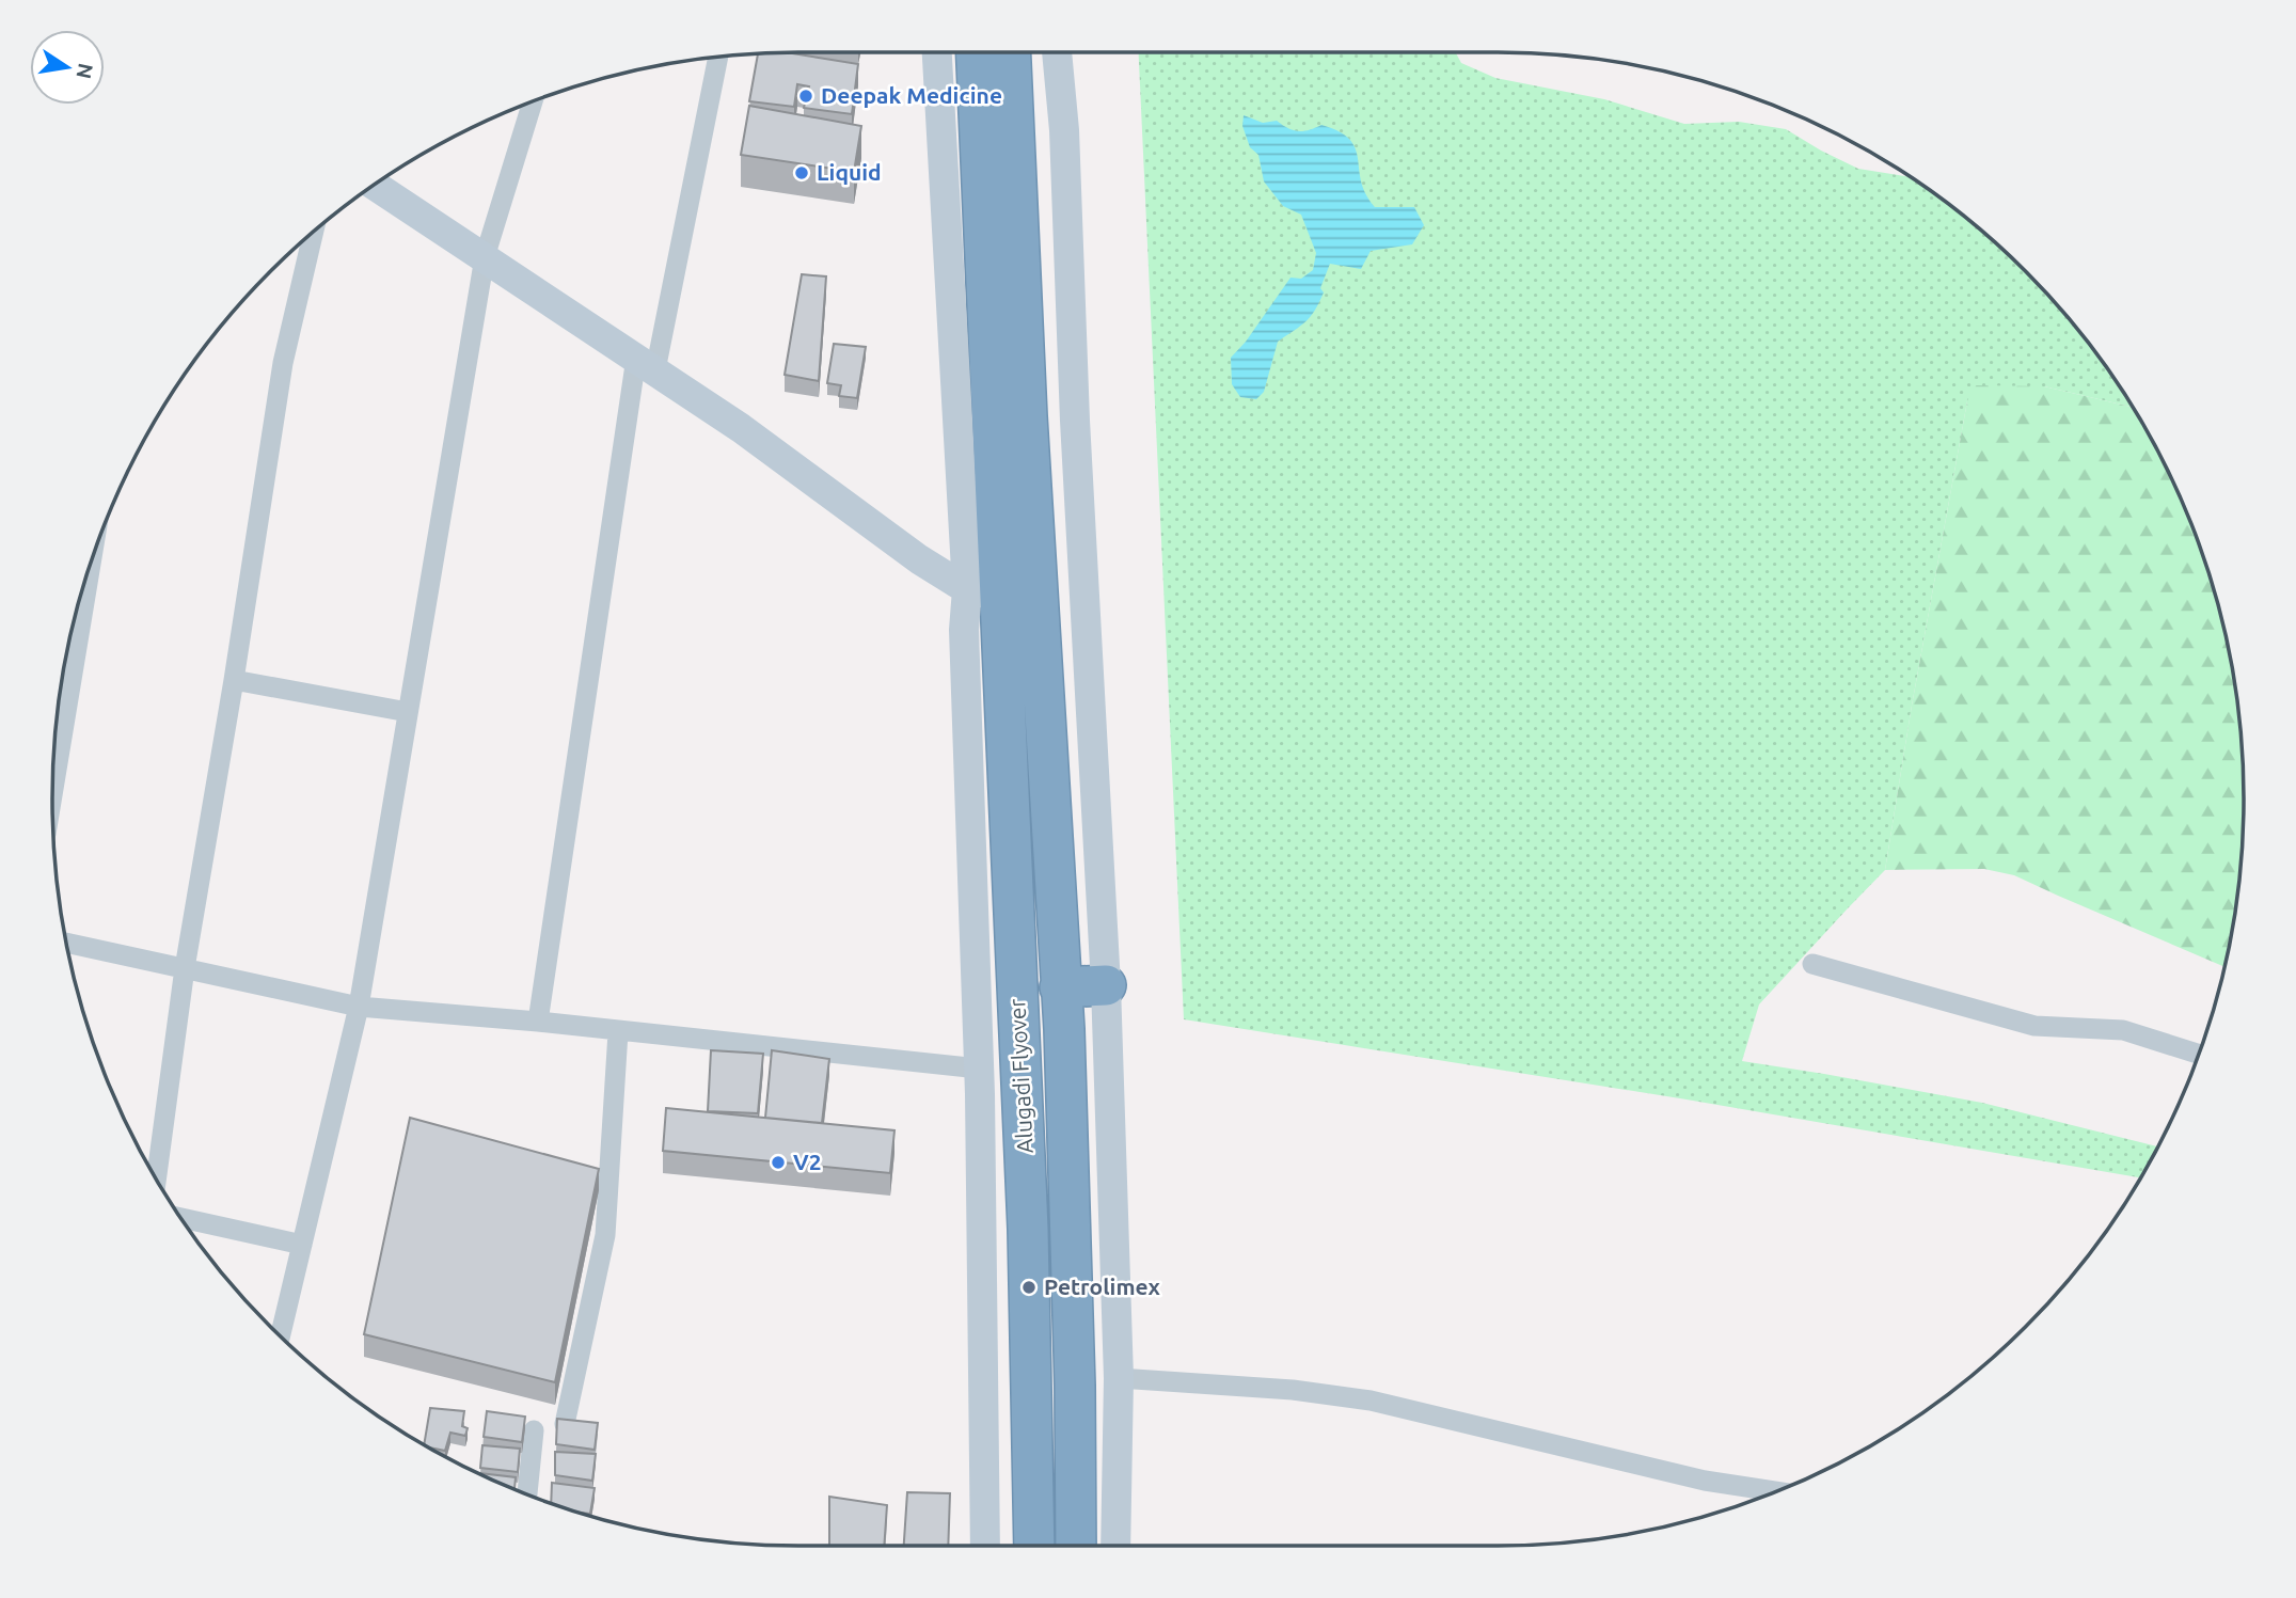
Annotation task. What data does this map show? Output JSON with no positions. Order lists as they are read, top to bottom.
{
  "streets": {
    "highway": ["Alugadi Flyover"]
  },
  "places": [
    "Deepak Medicine",
    "Liquid",
    "V2",
    "Petrolimex"
  ],
  "north": "right"
}
